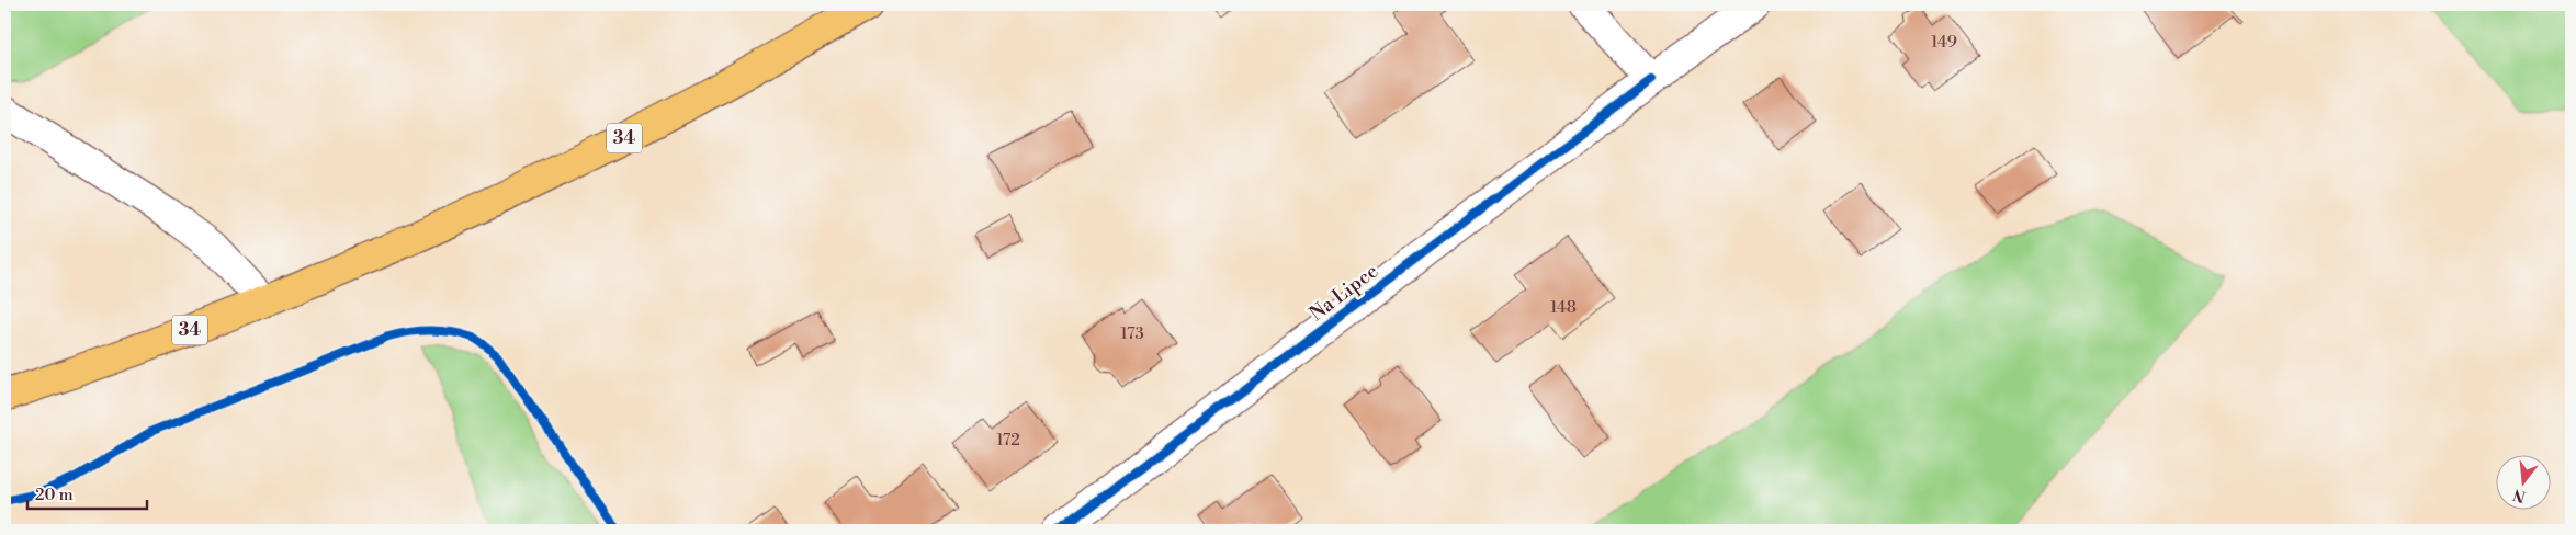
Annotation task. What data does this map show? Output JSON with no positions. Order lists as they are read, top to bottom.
{
  "streets": {
    "main road": ["34"],
    "street": ["Na Lipce"]
  },
  "house_numbers": [
    "149",
    "148",
    "173",
    "172"
  ],
  "scale_bar": "20 m",
  "north": "bottom"
}
